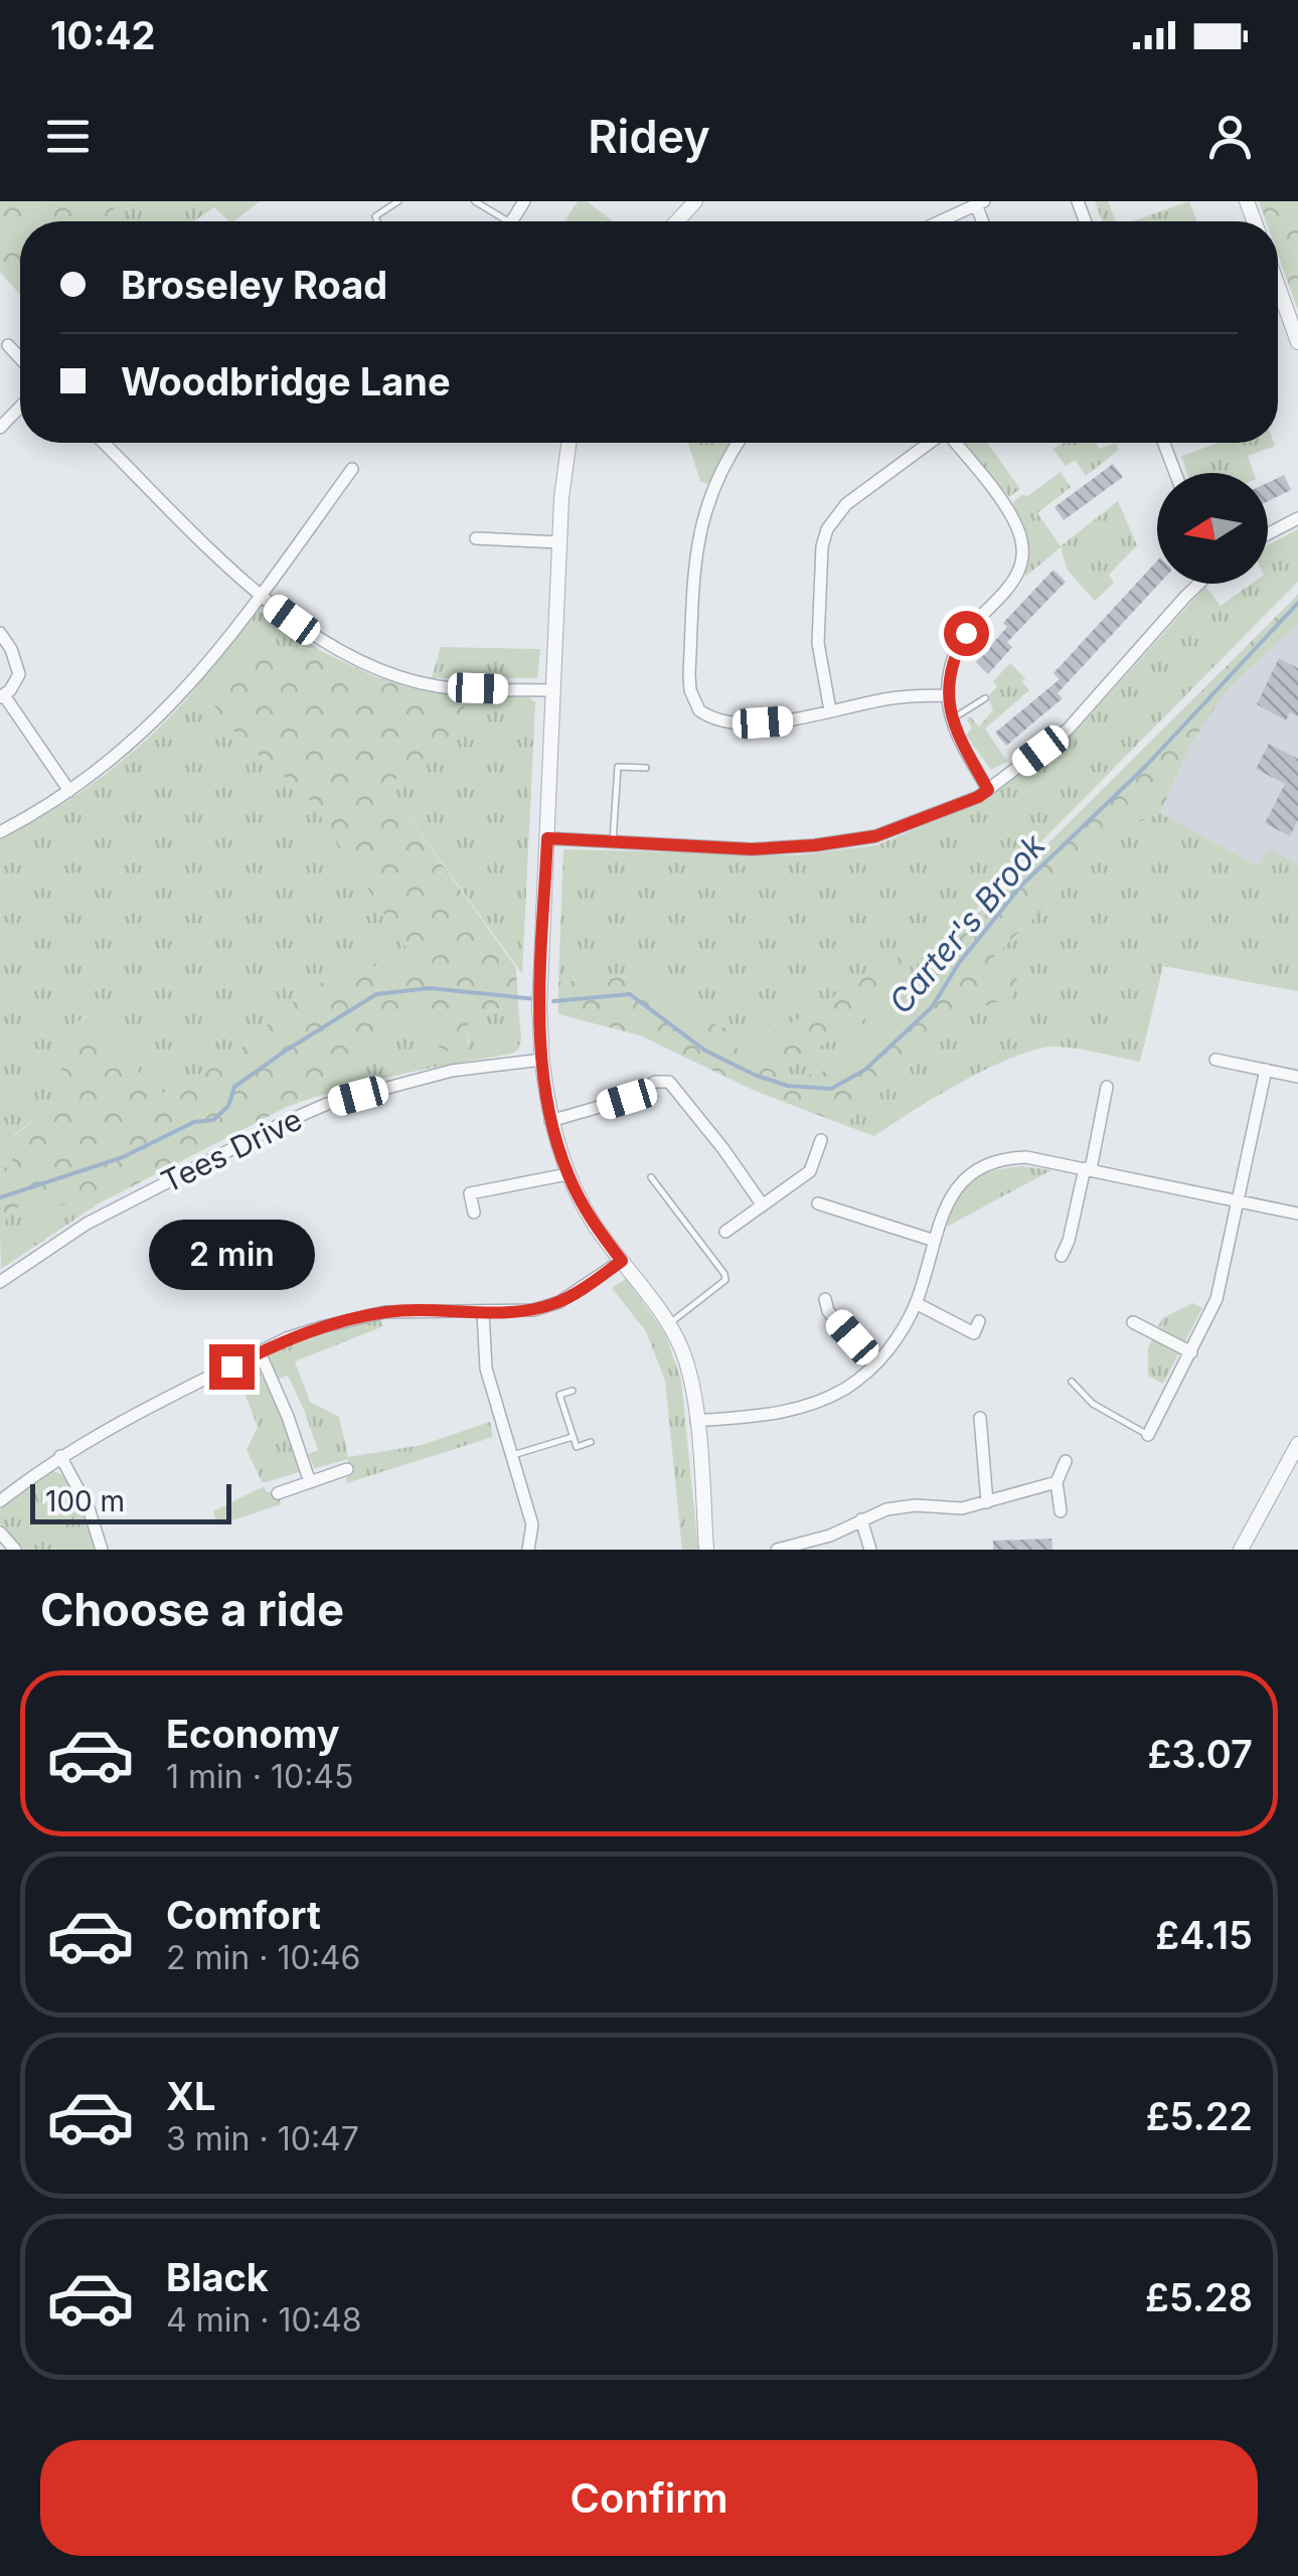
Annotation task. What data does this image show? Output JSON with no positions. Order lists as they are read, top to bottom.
{
  "streets": {
    "street": ["Tees Drive"]
  },
  "water": ["Carter's Brook"],
  "scale_bar": "100 m",
  "north": "left",
  "page": {
    "status": "10:42",
    "header": "Ridey",
    "banner": ["Broseley Road", "Woodbridge Lane"],
    "bubble": "2 min",
    "scale": "100 m",
    "heading": "Choose a ride",
    "list": [
      {
        "name": "Economy",
        "note": "1 min · 10:45",
        "value": "£3.07"
      },
      {
        "name": "Comfort",
        "note": "2 min · 10:46",
        "value": "£4.15"
      },
      {
        "name": "XL",
        "note": "3 min · 10:47",
        "value": "£5.22"
      },
      {
        "name": "Black",
        "note": "4 min · 10:48",
        "value": "£5.28"
      }
    ],
    "buttons": "Confirm"
  }
}
